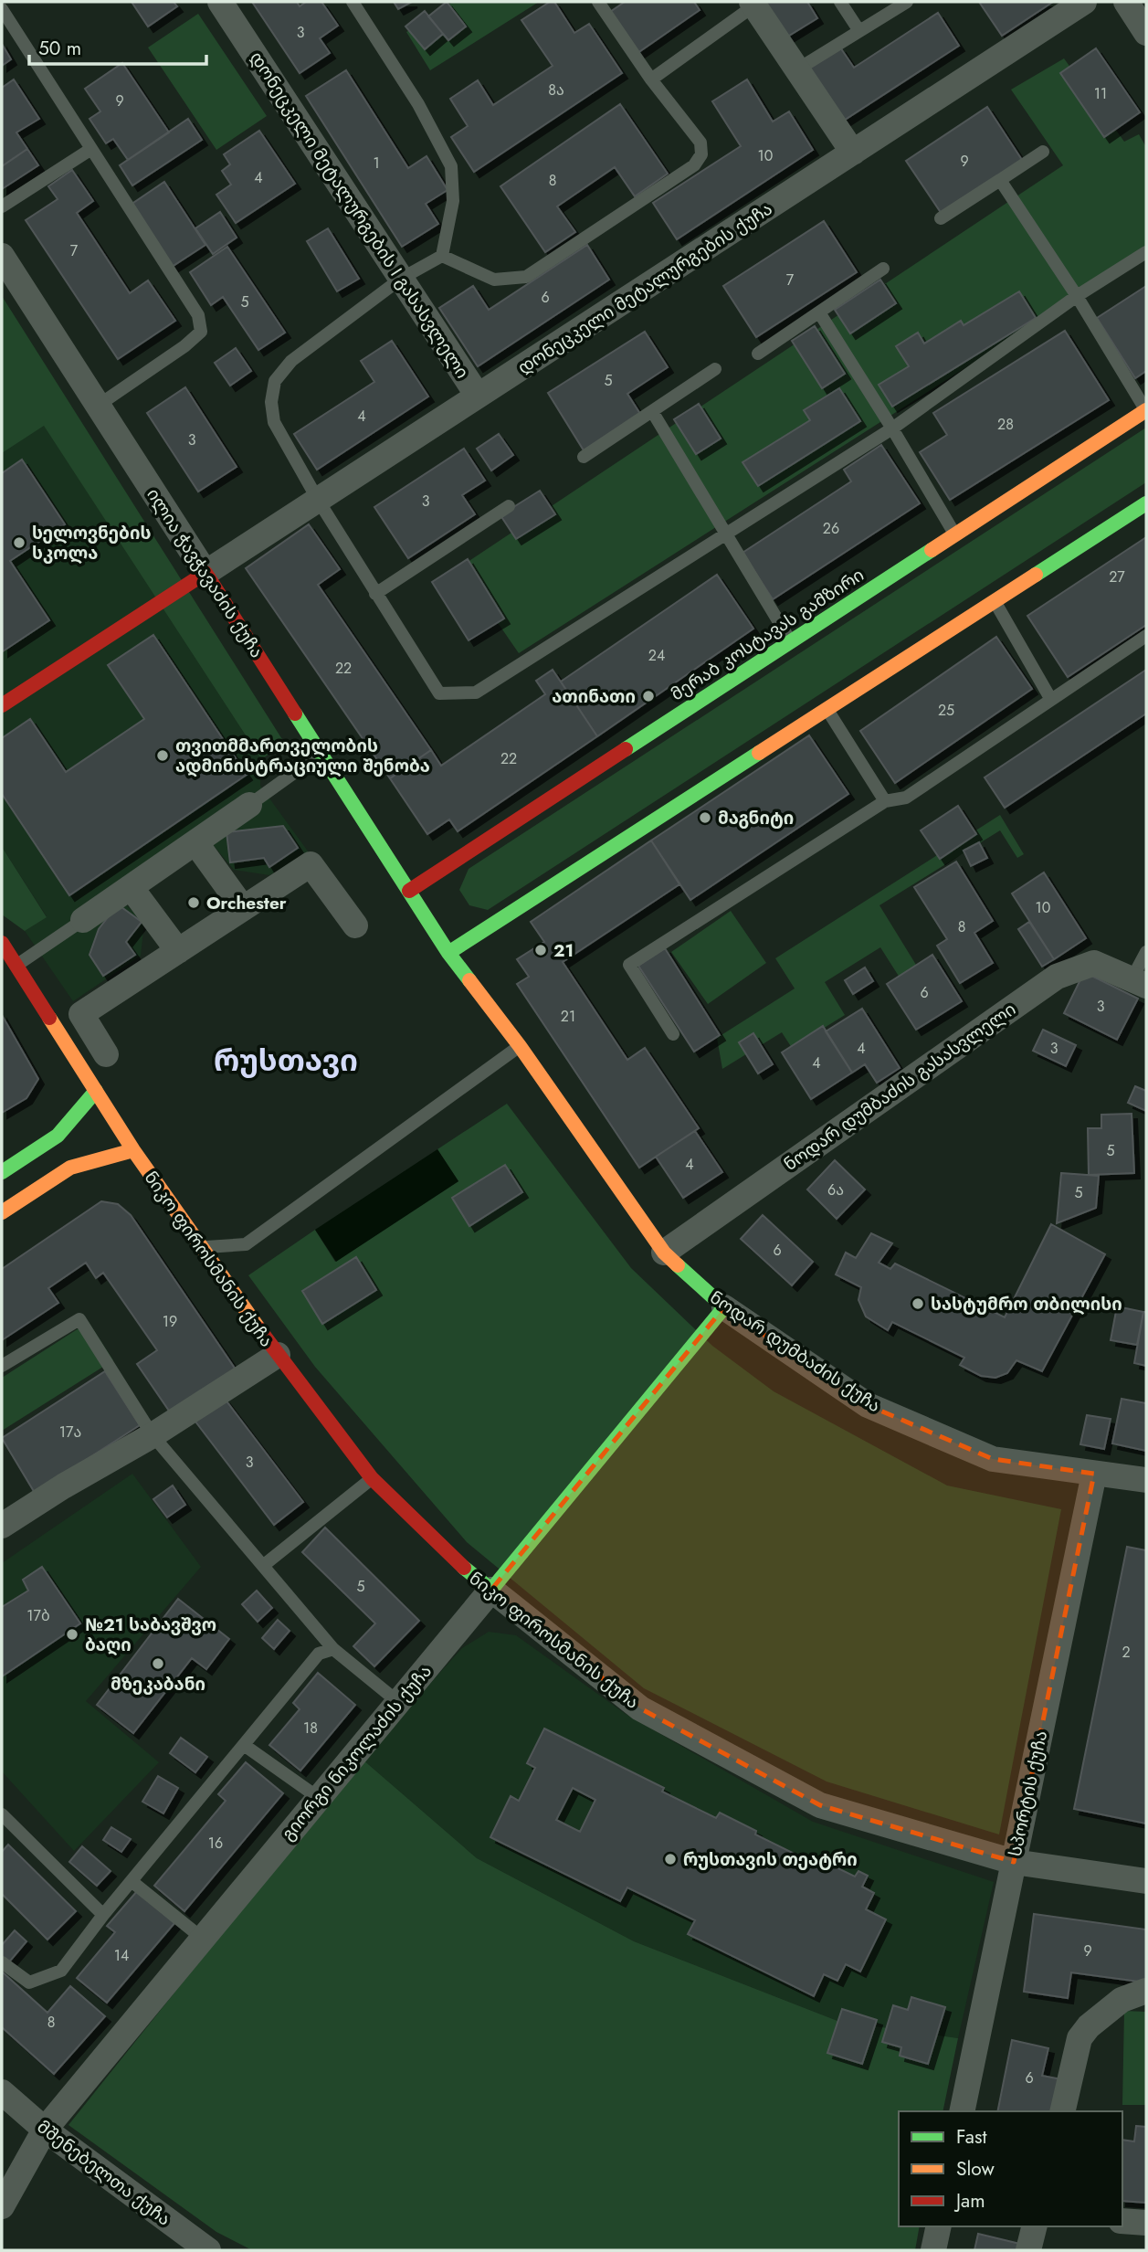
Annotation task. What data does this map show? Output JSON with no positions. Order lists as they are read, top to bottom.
{
  "streets": {
    "street": [
      "დონეცკელი მეტალურგების I გასასვლელი",
      "დონეცკელი მეტალურგების ქუჩა",
      "ილია ჭავჭავაძის ქუჩა",
      "მერაბ კოსტავას გამზირი",
      "ნოდარ დუმბაძის გასასვლელი",
      "ნიკო ფიროსმანის ქუჩა",
      "ნოდარ დუმბაძის ქუჩა",
      "გიორგი ნიკოლაძის ქუჩა",
      "სპორტის ქუჩა",
      "მშენებელთა ქუჩა"
    ]
  },
  "crossings": [
    ["დონეცკელი მეტალურგების I გასასვლელი", "დონეცკელი მეტალურგების ქუჩა"],
    ["დონეცკელი მეტალურგების ქუჩა", "ილია ჭავჭავაძის ქუჩა"],
    ["ილია ჭავჭავაძის ქუჩა", "მერაბ კოსტავას გამზირი"],
    ["ილია ჭავჭავაძის ქუჩა", "ნოდარ დუმბაძის ქუჩა"],
    ["ნოდარ დუმბაძის გასასვლელი", "ნოდარ დუმბაძის ქუჩა"],
    ["ნიკო ფიროსმანის ქუჩა", "გიორგი ნიკოლაძის ქუჩა"],
    ["ნიკო ფიროსმანის ქუჩა", "სპორტის ქუჩა"],
    ["ნოდარ დუმბაძის ქუჩა", "გიორგი ნიკოლაძის ქუჩა"],
    ["ნოდარ დუმბაძის ქუჩა", "სპორტის ქუჩა"],
    ["გიორგი ნიკოლაძის ქუჩა", "მშენებელთა ქუჩა"]
  ],
  "districts": ["რუსთავი"],
  "places": [
    "სელოვნების სკოლა",
    "ათინათი",
    "თვითმმართველობის ადმინისტრაციული შენობა",
    "მაგნიტი",
    "Orchester",
    "21",
    "სასტუმრო თბილისი",
    "№21 საბავშვო ბაღი",
    "მზეკაბანი",
    "რუსთავის თეატრი"
  ],
  "house_numbers": [
    "3",
    "8ა",
    "11",
    "9",
    "10",
    "9",
    "1",
    "4",
    "8",
    "7",
    "7",
    "6",
    "5",
    "5",
    "4",
    "28",
    "3",
    "3",
    "26",
    "27",
    "24",
    "22",
    "25",
    "22",
    "10",
    "8",
    "6",
    "3",
    "21",
    "4",
    "3",
    "4",
    "5",
    "4",
    "6ა",
    "5",
    "6",
    "19",
    "17ა",
    "3",
    "5",
    "17ბ",
    "2",
    "18",
    "16",
    "9",
    "14",
    "8",
    "6"
  ],
  "legend": ["Fast", "Slow", "Jam"],
  "scale_bar": "50 m"
}
